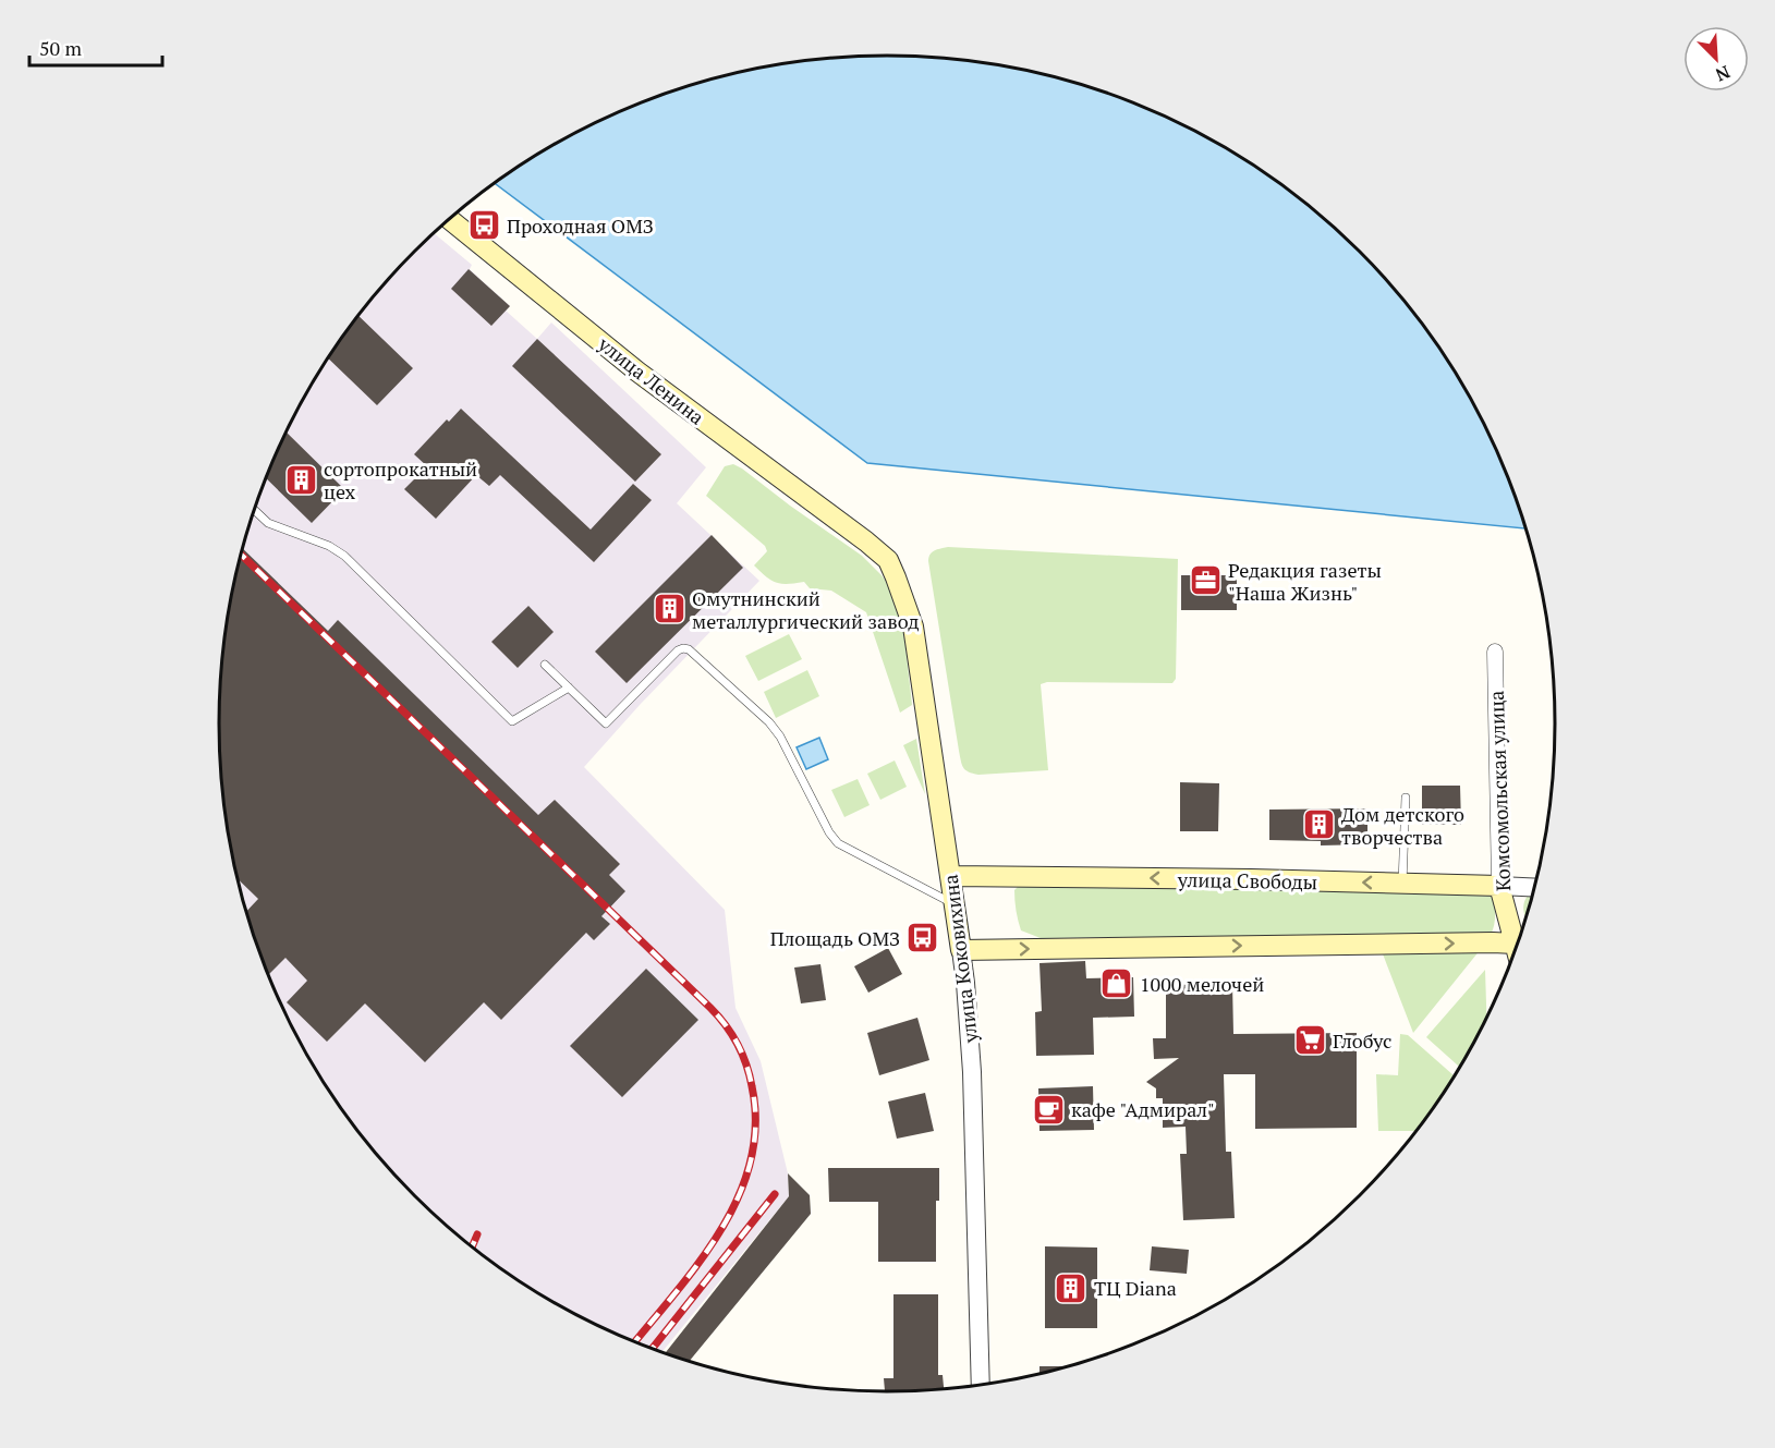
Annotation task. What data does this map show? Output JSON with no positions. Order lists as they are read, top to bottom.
{
  "streets": {
    "main road": [
      "улица Ленина",
      "Комсомольская улица",
      "улица Свободы",
      "улица Коковихина"
    ]
  },
  "crossings": [
    ["улица Ленина", "улица Коковихина"],
    ["Комсомольская улица", "улица Свободы"],
    ["улица Свободы", "улица Коковихина"]
  ],
  "places": {
    "bus stop": ["Проходная ОМЗ", "Площадь ОМЗ"],
    "building": [
      "сортопрокатный цех",
      "Омутнинский металлургический завод",
      "Дом детского творчества",
      "ТЦ Diana"
    ],
    "office": ["Редакция газеты \"Наша Жизнь\""],
    "shop": ["1000 мелочей"],
    "supermarket": ["Глобус"],
    "cafe": ["кафе \"Адмирал\""]
  },
  "scale_bar": "50 m",
  "north": "bottom right"
}
